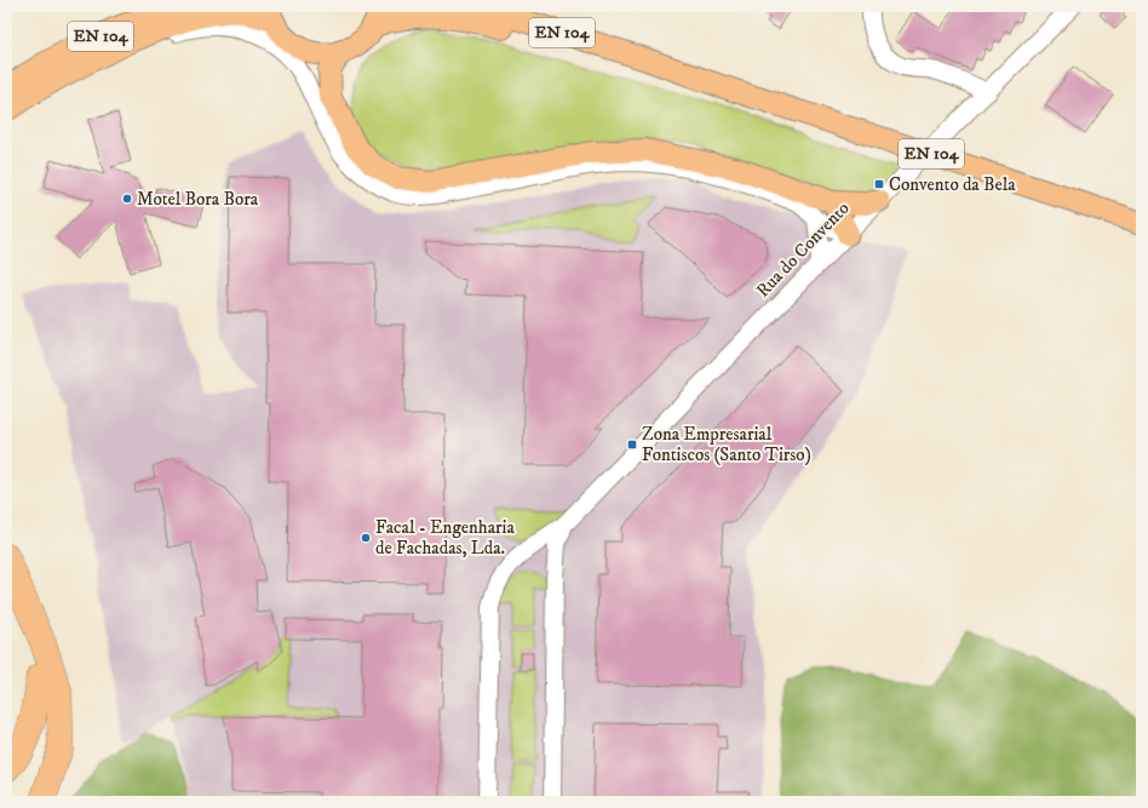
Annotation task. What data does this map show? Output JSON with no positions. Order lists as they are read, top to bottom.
{
  "streets": {
    "main road": ["EN 104"],
    "street": ["Rua do Convento"]
  },
  "places": {
    "transit": ["Convento da Bela", "Zona Empresarial Fontiscos (Santo Tirso)"],
    "other": ["Motel Bora Bora", "Facal - Engenharia de Fachadas, Lda."]
  }
}
